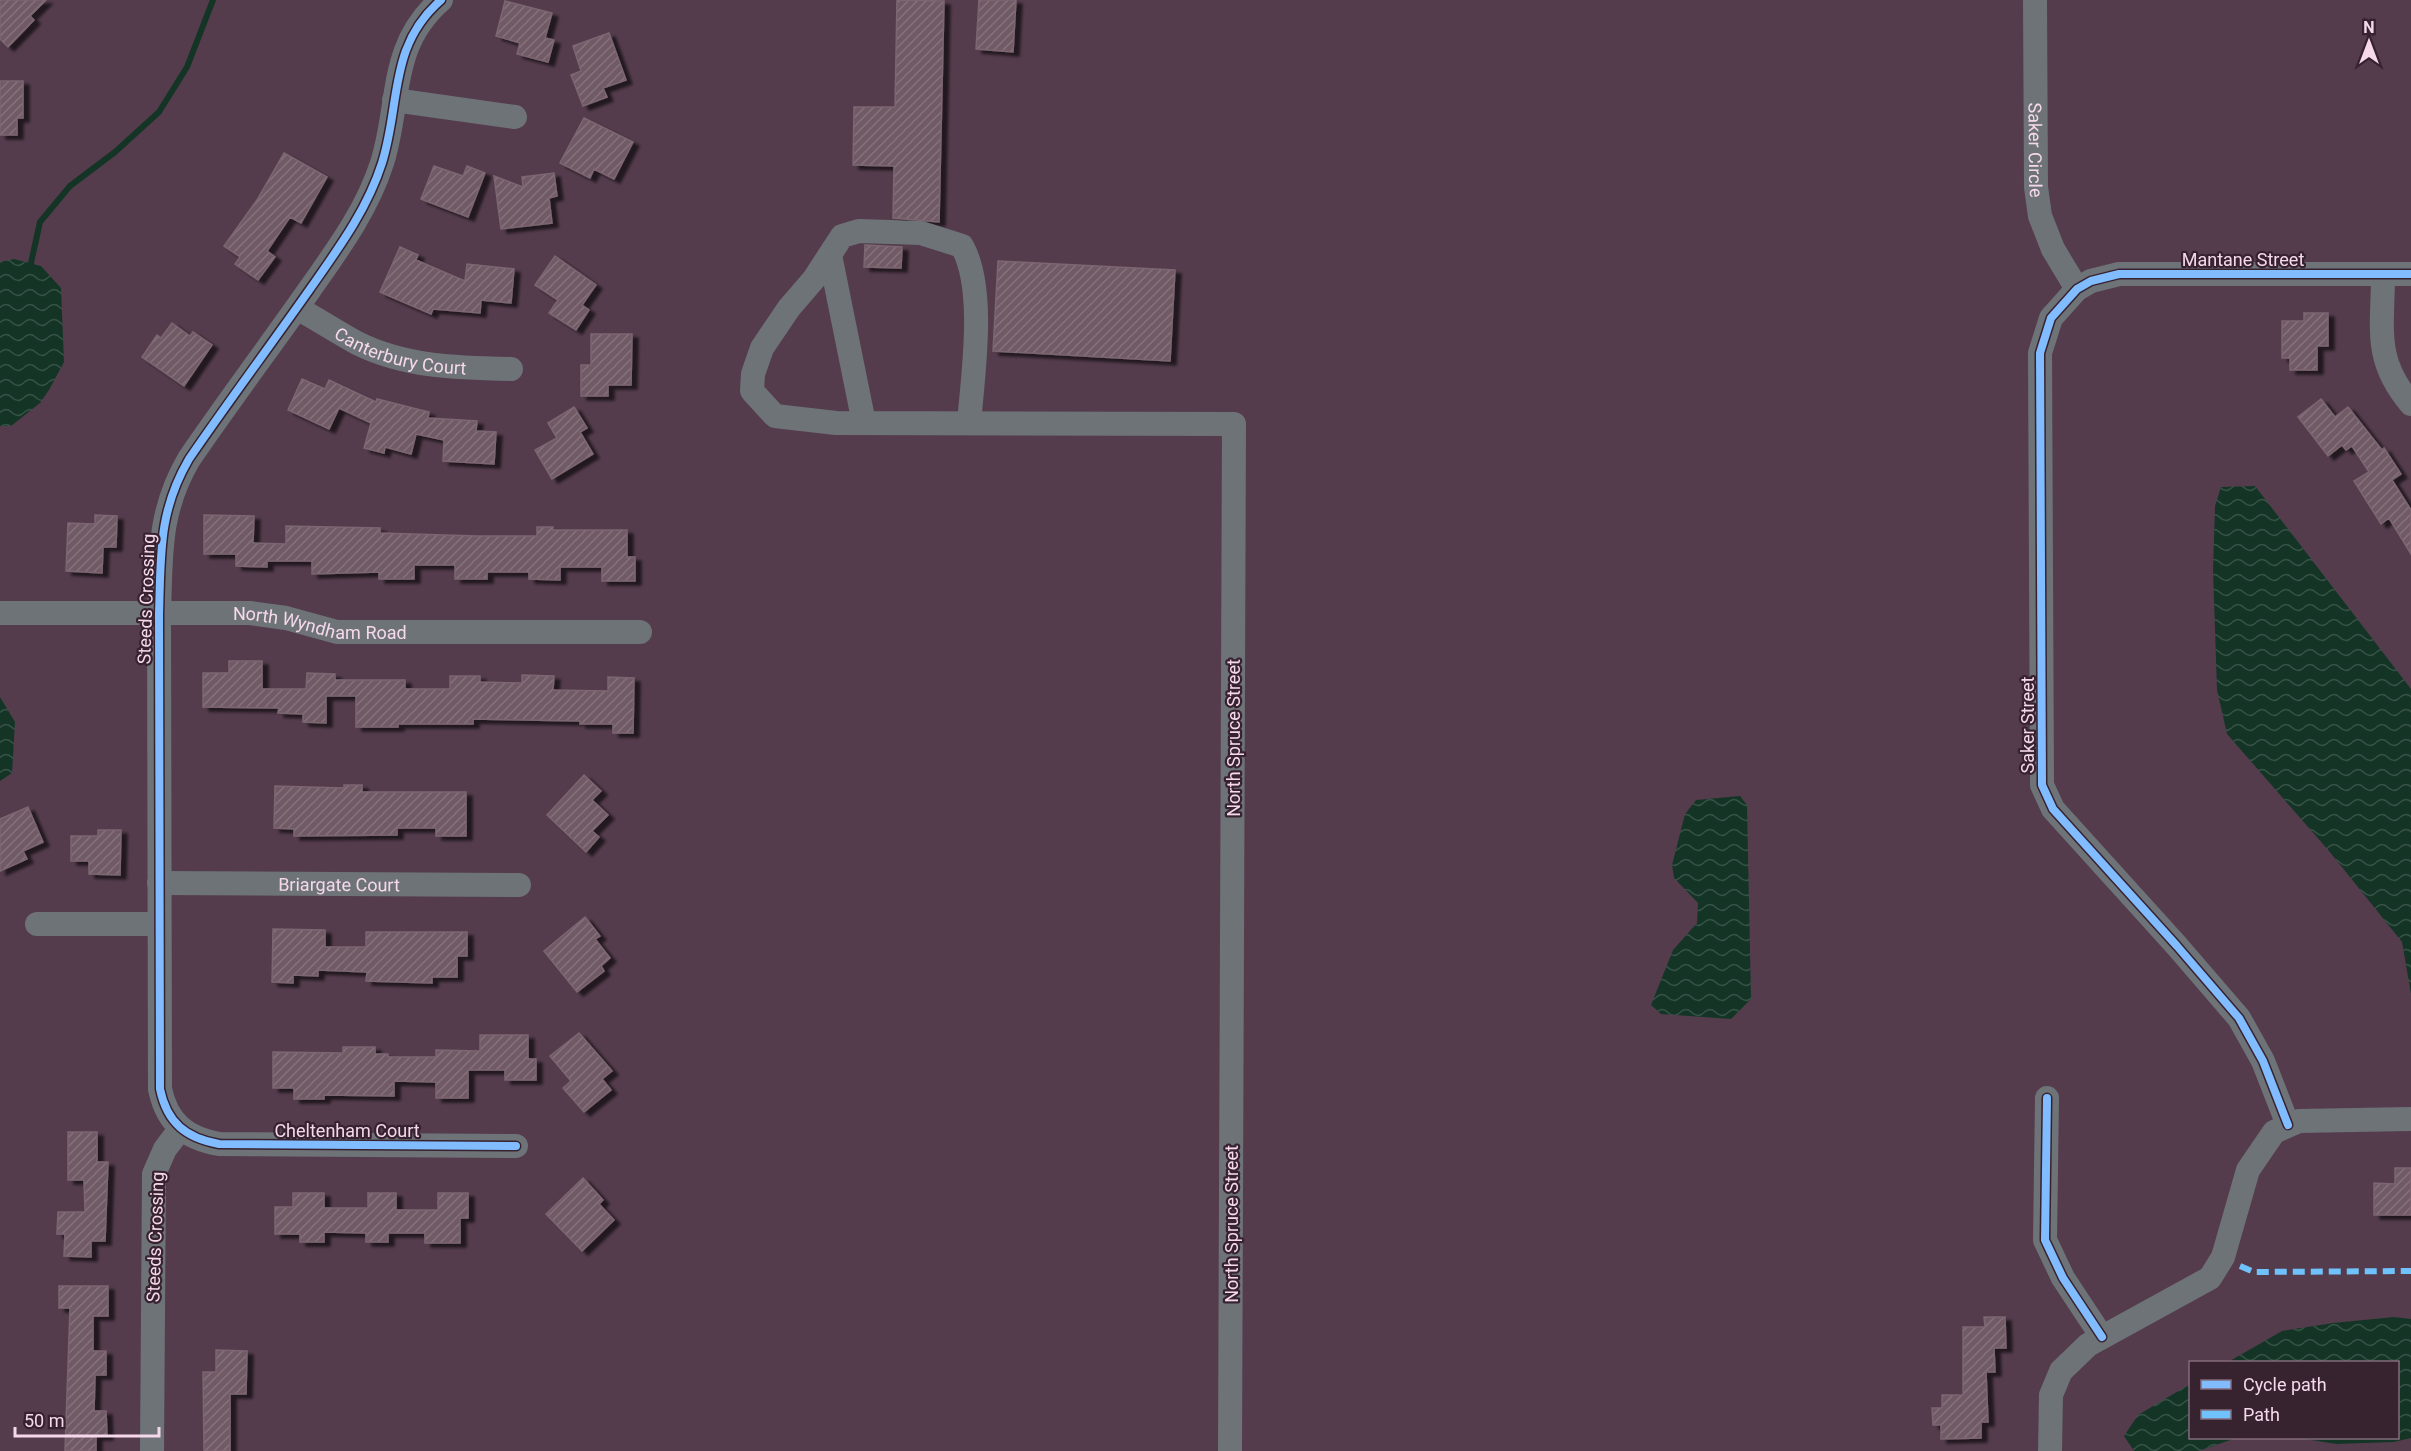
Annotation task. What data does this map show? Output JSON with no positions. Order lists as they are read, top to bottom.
{
  "streets": {
    "street": [
      "Saker Circle",
      "Mantane Street",
      "Canterbury Court",
      "Steeds Crossing",
      "North Wyndham Road",
      "Saker Street",
      "North Spruce Street",
      "Briargate Court",
      "Cheltenham Court"
    ]
  },
  "crossings": [
    ["Saker Circle", "Mantane Street"],
    ["Saker Circle", "Saker Street"],
    ["Mantane Street", "Saker Street"],
    ["Canterbury Court", "Steeds Crossing"],
    ["Steeds Crossing", "North Wyndham Road"],
    ["Steeds Crossing", "Briargate Court"],
    ["Steeds Crossing", "Cheltenham Court"]
  ],
  "legend": ["Cycle path", "Path"],
  "scale_bar": "50 m",
  "north": "top"
}
